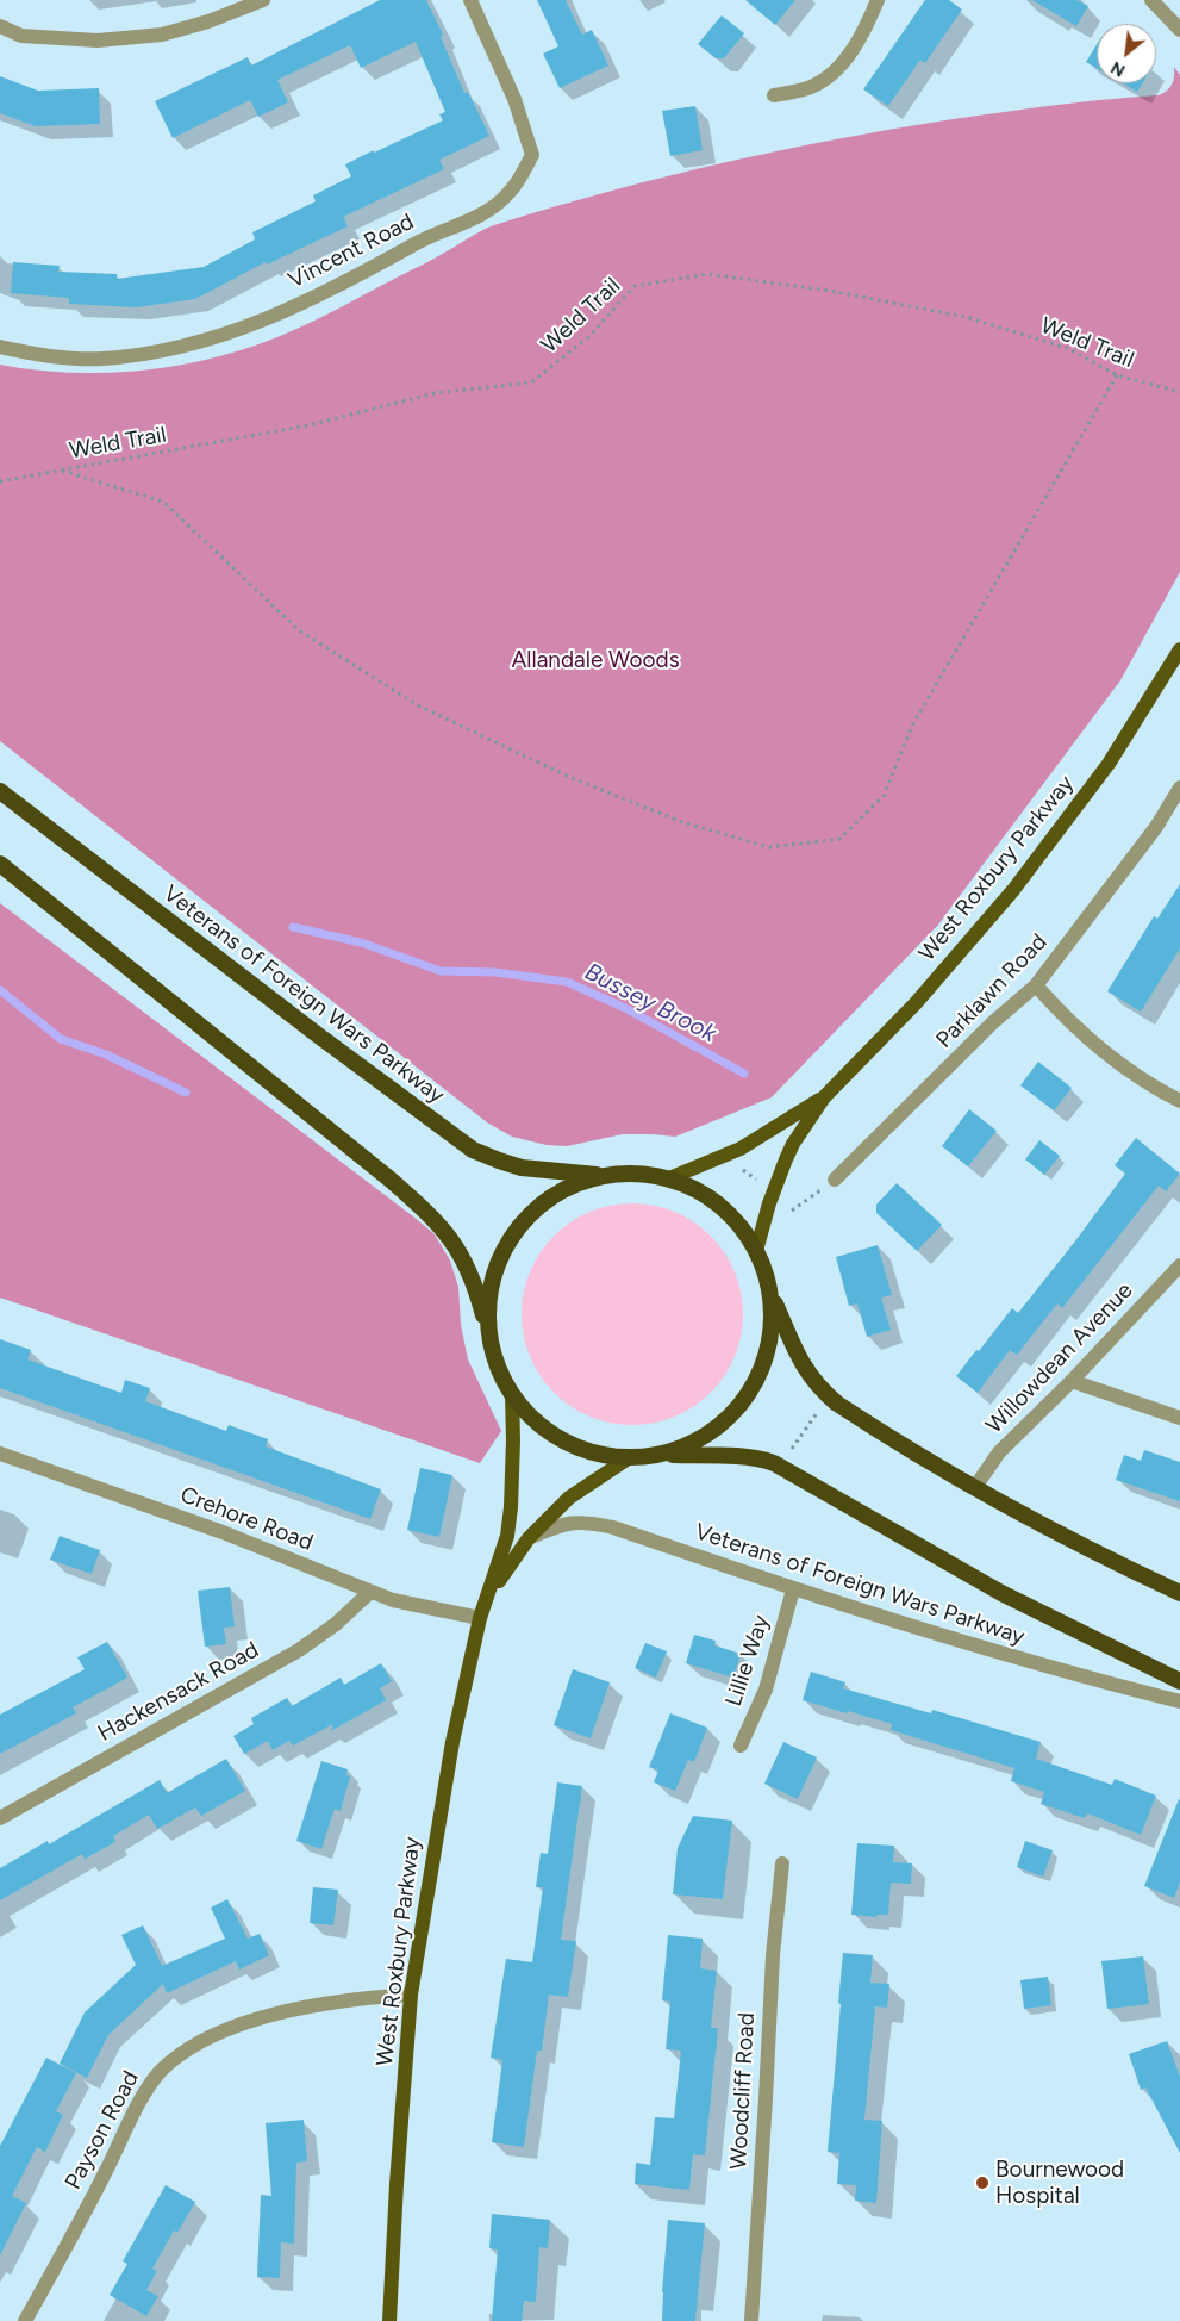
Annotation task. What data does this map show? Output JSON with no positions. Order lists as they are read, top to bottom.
{
  "streets": {
    "highway": ["Veterans of Foreign Wars Parkway"],
    "main road": ["West Roxbury Parkway"],
    "street": [
      "Vincent Road",
      "Parklawn Road",
      "Willowdean Avenue",
      "Crehore Road",
      "Lillie Way",
      "Hackensack Road",
      "Woodcliff Road",
      "Payson Road"
    ],
    "path": ["Weld Trail"]
  },
  "crossings": [
    ["West Roxbury Parkway", "Veterans of Foreign Wars Parkway"],
    ["West Roxbury Parkway", "Crehore Road"],
    ["West Roxbury Parkway", "Payson Road"],
    ["Veterans of Foreign Wars Parkway", "Lillie Way"],
    ["Crehore Road", "Hackensack Road"]
  ],
  "water": ["Bussey Brook"],
  "parks": ["Allandale Woods"],
  "places": ["Bournewood Hospital"],
  "north": "bottom left"
}
